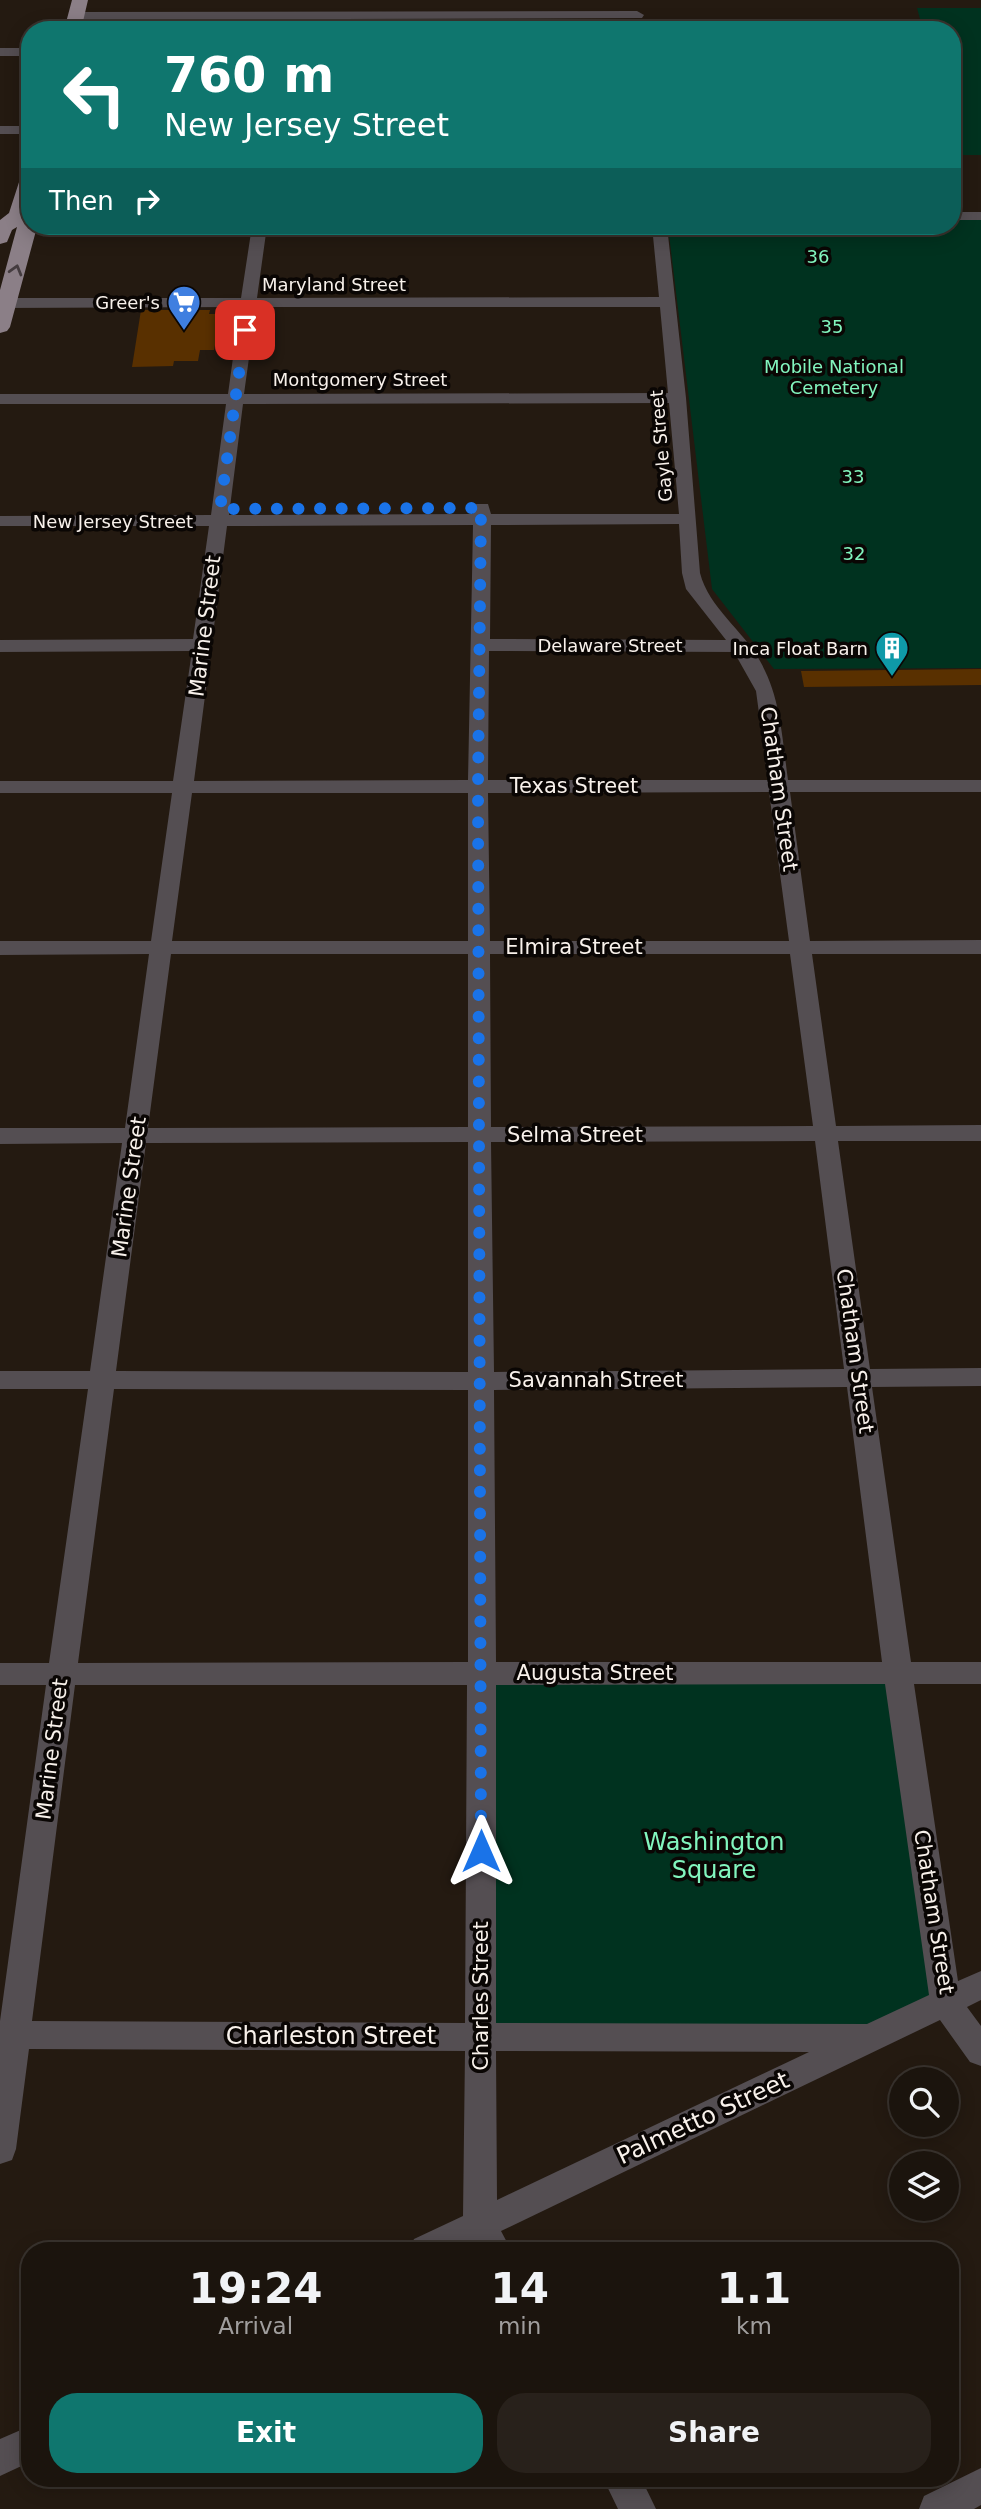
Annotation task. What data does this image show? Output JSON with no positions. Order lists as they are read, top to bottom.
{
  "streets": {
    "street": [
      "Maryland Street",
      "Montgomery Street",
      "Gayle Street",
      "New Jersey Street",
      "Marine Street",
      "Delaware Street",
      "Texas Street",
      "Chatham Street",
      "Elmira Street",
      "Selma Street",
      "Savannah Street",
      "Augusta Street",
      "Charles Street",
      "Charleston Street",
      "Palmetto Street"
    ]
  },
  "crossings": [
    ["Maryland Street", "Gayle Street"],
    ["Maryland Street", "Marine Street"],
    ["Montgomery Street", "Gayle Street"],
    ["Montgomery Street", "Marine Street"],
    ["Gayle Street", "New Jersey Street"],
    ["Gayle Street", "Delaware Street"],
    ["Gayle Street", "Chatham Street"],
    ["New Jersey Street", "Marine Street"],
    ["New Jersey Street", "Charles Street"],
    ["Marine Street", "Texas Street"],
    ["Marine Street", "Elmira Street"],
    ["Marine Street", "Selma Street"],
    ["Marine Street", "Savannah Street"],
    ["Marine Street", "Augusta Street"],
    ["Marine Street", "Charleston Street"],
    ["Delaware Street", "Chatham Street"],
    ["Delaware Street", "Charles Street"],
    ["Texas Street", "Chatham Street"],
    ["Texas Street", "Charles Street"],
    ["Chatham Street", "Elmira Street"],
    ["Chatham Street", "Selma Street"],
    ["Chatham Street", "Savannah Street"],
    ["Chatham Street", "Augusta Street"],
    ["Chatham Street", "Palmetto Street"],
    ["Elmira Street", "Charles Street"],
    ["Selma Street", "Charles Street"],
    ["Savannah Street", "Charles Street"],
    ["Augusta Street", "Charles Street"],
    ["Charles Street", "Charleston Street"],
    ["Charles Street", "Palmetto Street"],
    ["Charleston Street", "Palmetto Street"]
  ],
  "parks": [
    "36",
    "35",
    "Mobile National Cemetery",
    "33",
    "32",
    "Washington Square"
  ],
  "places": {
    "supermarket": ["Greer's"],
    "building": ["Inca Float Barn"]
  },
  "page": {
    "turn": ["760 m", "New Jersey Street"],
    "then": "Then",
    "eta": [
      "19:24",
      "Arrival",
      "14",
      "min",
      "1.1",
      "km"
    ],
    "buttons": ["Exit", "Share"]
  }
}
